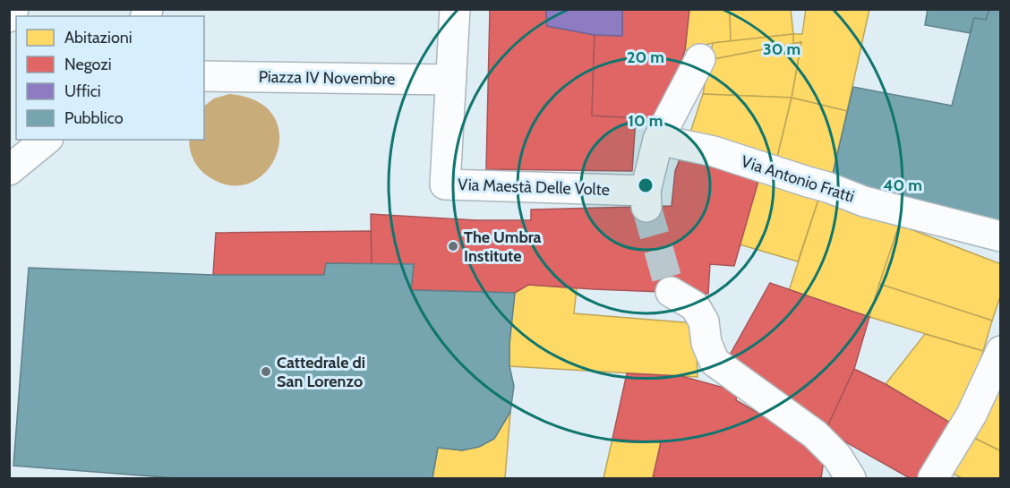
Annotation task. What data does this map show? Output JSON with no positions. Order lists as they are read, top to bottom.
{
  "streets": {
    "street": ["Piazza IV Novembre", "Via Antonio Fratti", "Via Maestà Delle Volte"]
  },
  "crossings": [
    ["Piazza IV Novembre", "Via Maestà Delle Volte"],
    ["Via Antonio Fratti", "Via Maestà Delle Volte"]
  ],
  "places": ["The Umbra Institute", "Cattedrale di San Lorenzo"],
  "legend": [
    "Abitazioni",
    "Negozi",
    "Uffici",
    "Pubblico"
  ],
  "rings": [
    "30 m",
    "20 m",
    "10 m",
    "40 m"
  ]
}
